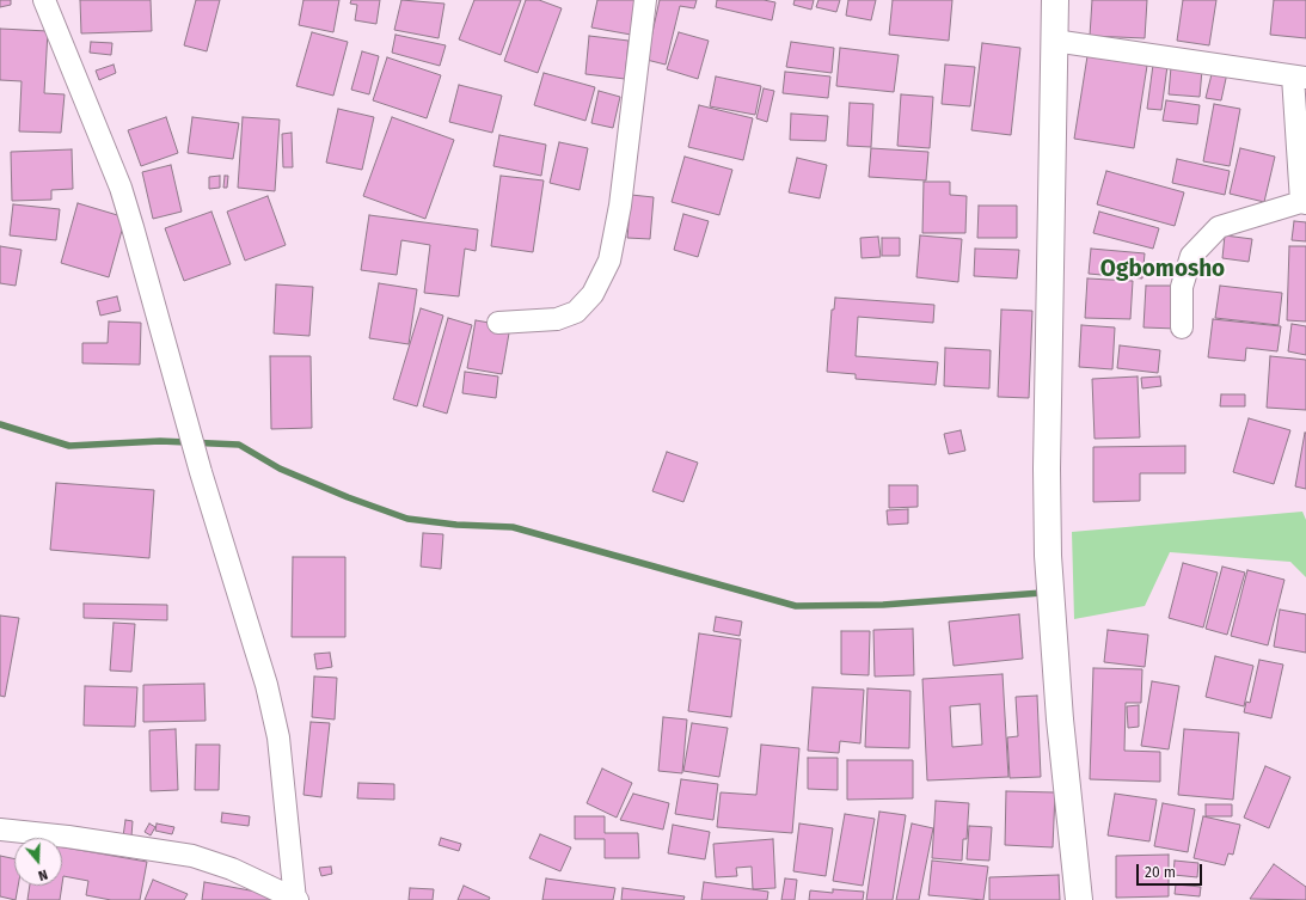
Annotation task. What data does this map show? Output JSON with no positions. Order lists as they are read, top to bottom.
{
  "districts": ["Ogbomosho"],
  "scale_bar": "20 m",
  "north": "bottom"
}
